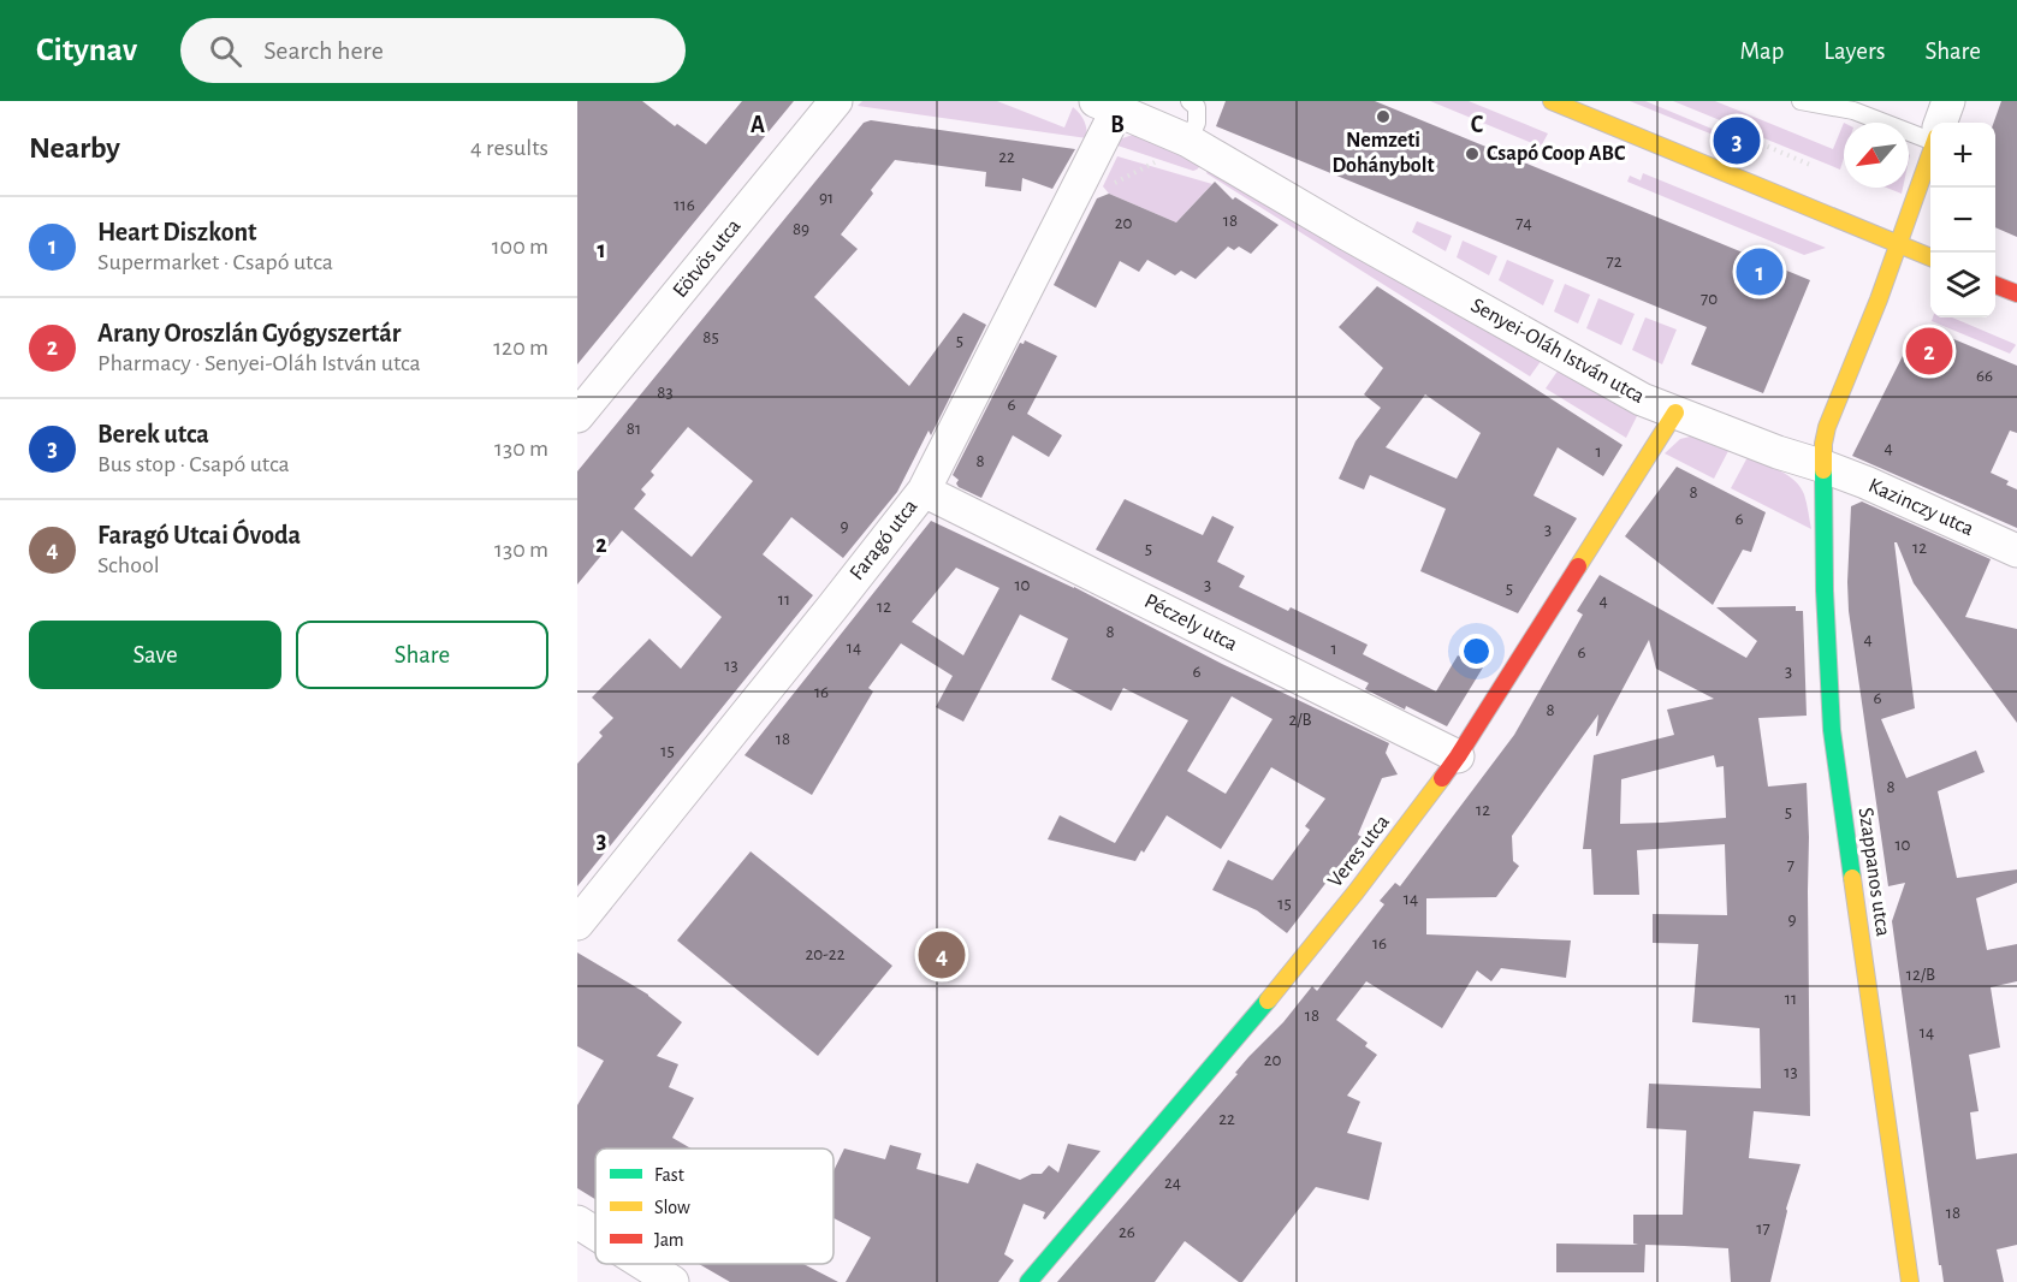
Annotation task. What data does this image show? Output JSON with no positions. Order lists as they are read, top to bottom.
{
  "streets": {
    "street": [
      "Eötvös utca",
      "Senyei-Oláh István utca",
      "Kazinczy utca",
      "Faragó utca",
      "Péczely utca",
      "Veres utca",
      "Szappanos utca"
    ]
  },
  "crossings": [
    ["Senyei-Oláh István utca", "Kazinczy utca"],
    ["Senyei-Oláh István utca", "Faragó utca"],
    ["Senyei-Oláh István utca", "Veres utca"],
    ["Senyei-Oláh István utca", "Szappanos utca"],
    ["Kazinczy utca", "Szappanos utca"],
    ["Faragó utca", "Péczely utca"],
    ["Péczely utca", "Veres utca"]
  ],
  "places": ["Nemzeti Dohánybolt", "Csapó Coop ABC"],
  "house_numbers": [
    "22",
    "91",
    "116",
    "18",
    "20",
    "74",
    "89",
    "72",
    "70",
    "85",
    "5",
    "66",
    "83",
    "6",
    "81",
    "4",
    "1",
    "8",
    "8",
    "6",
    "9",
    "3",
    "12",
    "5",
    "10",
    "3",
    "5",
    "11",
    "4",
    "12",
    "8",
    "4",
    "14",
    "1",
    "6",
    "13",
    "6",
    "3",
    "16",
    "6",
    "8",
    "2/B",
    "18",
    "15",
    "8",
    "12",
    "5",
    "10",
    "7",
    "14",
    "15",
    "9",
    "16",
    "20-22",
    "12/B",
    "11",
    "18",
    "14",
    "20",
    "13",
    "22",
    "24",
    "18",
    "17",
    "26"
  ],
  "legend": ["Fast", "Slow", "Jam"],
  "north": "bottom left",
  "page": {
    "header": "Citynav",
    "search": "Search here",
    "nav": ["Map", "Layers", "Share"],
    "heading": ["Nearby", "4 results"],
    "pins": [
      "3",
      "1",
      "2",
      "4"
    ],
    "map_buttons": ["+", "−"],
    "list": [
      {
        "mark": "1",
        "name": "Heart Diszkont",
        "note": "Supermarket · Csapó utca",
        "value": "100 m"
      },
      {
        "mark": "2",
        "name": "Arany Oroszlán Gyógyszertár",
        "note": "Pharmacy · Senyei-Oláh István utca",
        "value": "120 m"
      },
      {
        "mark": "3",
        "name": "Berek utca",
        "note": "Bus stop · Csapó utca",
        "value": "130 m"
      },
      {
        "mark": "4",
        "name": "Faragó Utcai Óvoda",
        "note": "School",
        "value": "130 m"
      }
    ],
    "buttons": ["Save", "Share"]
  },
  "grid": {
    "columns": ["A", "B", "C"],
    "rows": ["1", "2", "3"]
  }
}
